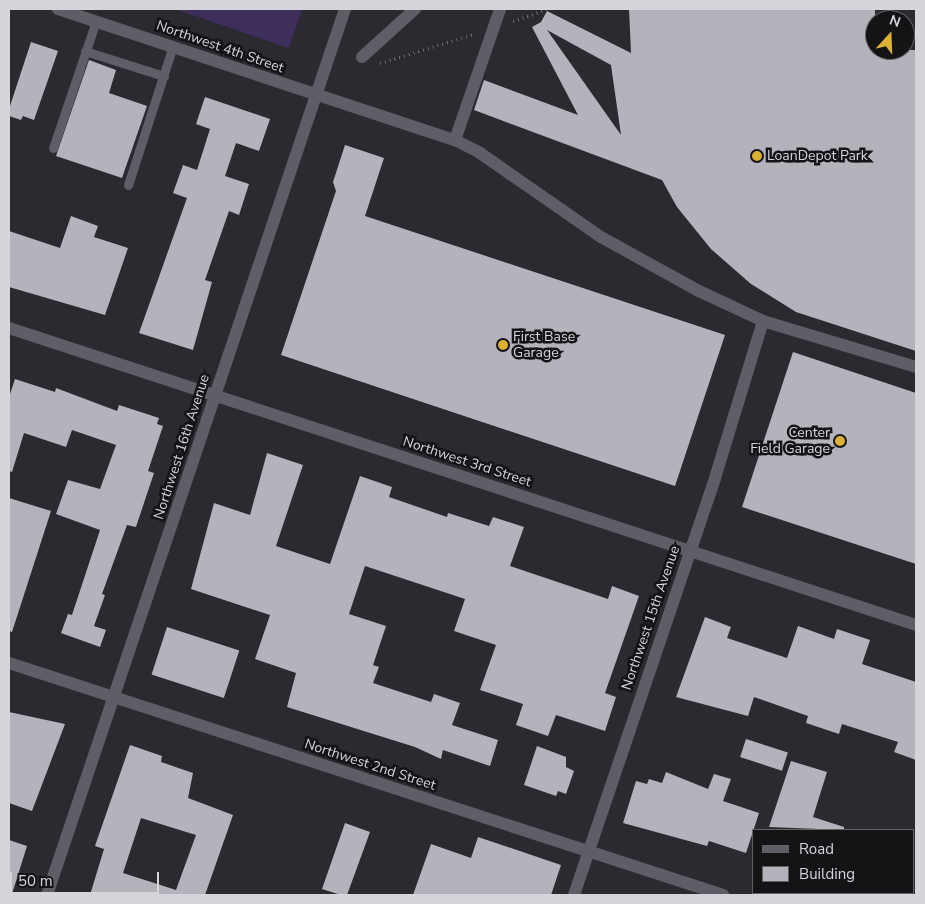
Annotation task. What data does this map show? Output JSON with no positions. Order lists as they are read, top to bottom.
{
  "streets": {
    "street": [
      "Northwest 4th Street",
      "Northwest 16th Avenue",
      "Northwest 3rd Street",
      "Northwest 15th Avenue",
      "Northwest 2nd Street"
    ]
  },
  "crossings": [
    ["Northwest 4th Street", "Northwest 16th Avenue"],
    ["Northwest 4th Street", "Northwest 15th Avenue"],
    ["Northwest 16th Avenue", "Northwest 3rd Street"],
    ["Northwest 16th Avenue", "Northwest 2nd Street"],
    ["Northwest 3rd Street", "Northwest 15th Avenue"],
    ["Northwest 15th Avenue", "Northwest 2nd Street"]
  ],
  "places": ["LoanDepot Park", "First Base Garage", "Center Field Garage"],
  "legend": ["Road", "Building"],
  "scale_bar": "50 m",
  "north": "top"
}
